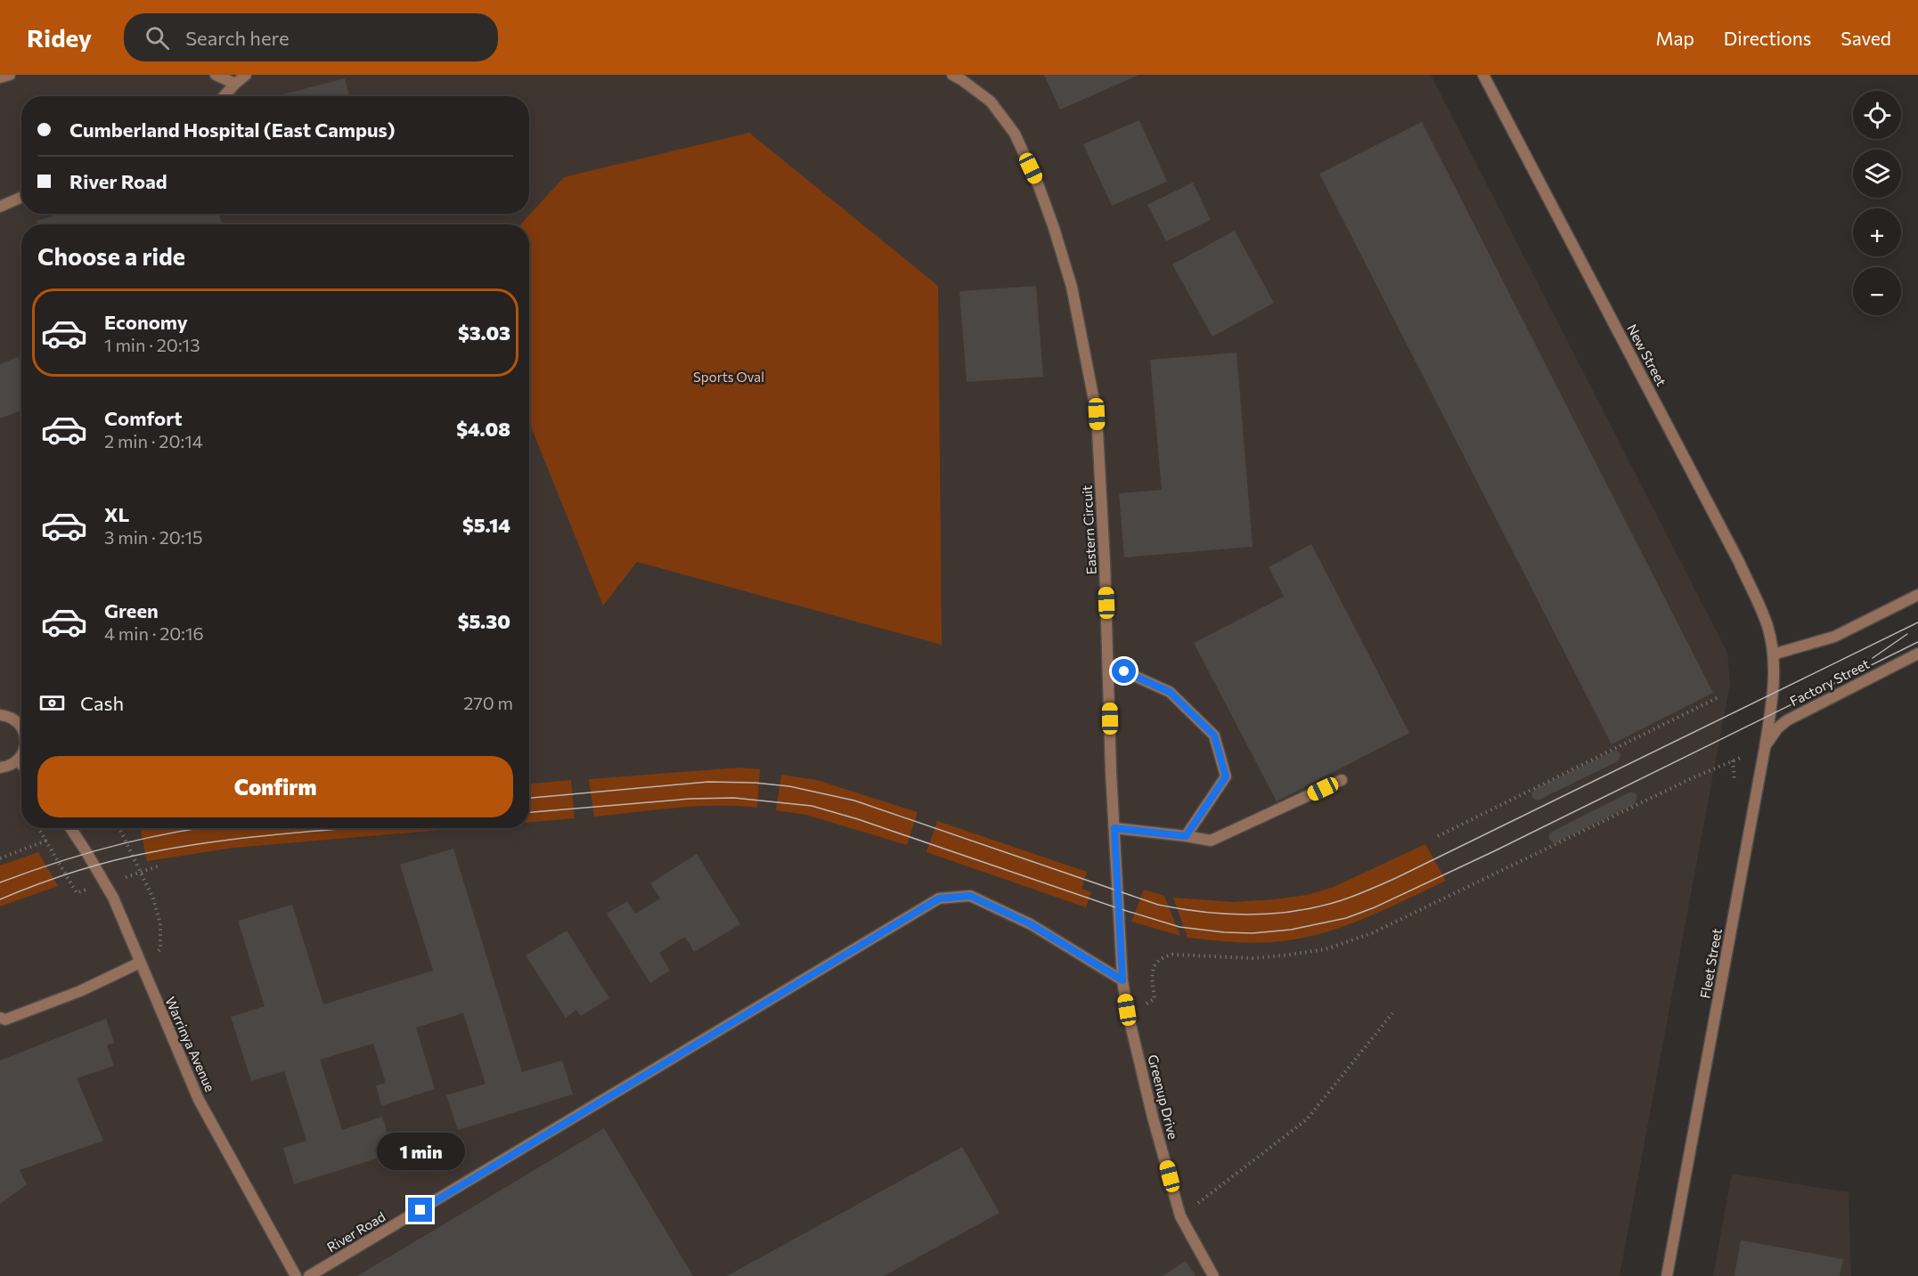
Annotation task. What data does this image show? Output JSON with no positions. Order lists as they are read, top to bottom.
{
  "streets": {
    "street": [
      "New Street",
      "Eastern Circuit",
      "Factory Street",
      "Fleet Street",
      "Warrinya Avenue",
      "Greenup Drive",
      "River Road"
    ]
  },
  "crossings": [
    ["New Street", "Fleet Street"],
    ["Eastern Circuit", "Greenup Drive"],
    ["Eastern Circuit", "River Road"],
    ["Factory Street", "Fleet Street"],
    ["Greenup Drive", "River Road"]
  ],
  "parks": ["Sports Oval"],
  "page": {
    "header": "Ridey",
    "search": "Search here",
    "nav": ["Map", "Directions", "Saved"],
    "map_buttons": ["+", "−"],
    "banner": ["Cumberland Hospital (East Campus)", "River Road"],
    "heading": "Choose a ride",
    "list": [
      {
        "name": "Economy",
        "note": "1 min · 20:13",
        "value": "$3.03"
      },
      {
        "name": "Comfort",
        "note": "2 min · 20:14",
        "value": "$4.08"
      },
      {
        "name": "XL",
        "note": "3 min · 20:15",
        "value": "$5.14"
      },
      {
        "name": "Green",
        "note": "4 min · 20:16",
        "value": "$5.30"
      }
    ],
    "pay": ["Cash", "270 m"],
    "buttons": "Confirm",
    "bubble": "1 min"
  }
}
